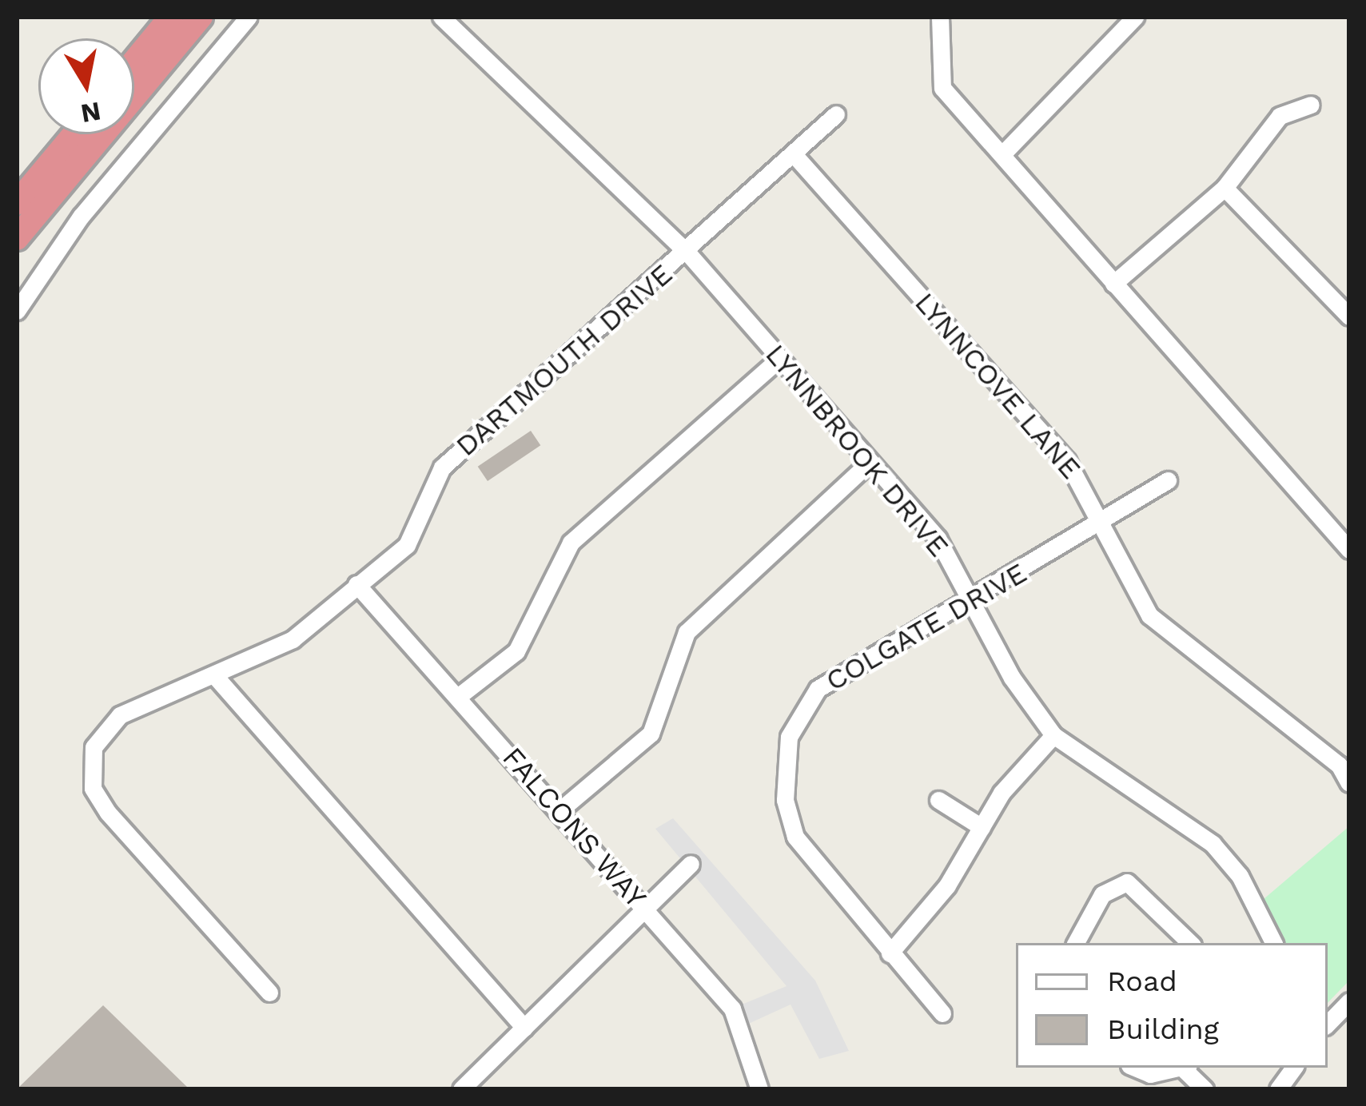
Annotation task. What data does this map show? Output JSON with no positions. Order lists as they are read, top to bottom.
{
  "streets": {
    "street": [
      "DARTMOUTH DRIVE",
      "LYNNCOVE LANE",
      "LYNNBROOK DRIVE",
      "COLGATE DRIVE",
      "FALCONS WAY"
    ]
  },
  "crossings": [
    ["DARTMOUTH DRIVE", "LYNNCOVE LANE"],
    ["DARTMOUTH DRIVE", "LYNNBROOK DRIVE"],
    ["DARTMOUTH DRIVE", "FALCONS WAY"],
    ["LYNNCOVE LANE", "COLGATE DRIVE"],
    ["LYNNBROOK DRIVE", "COLGATE DRIVE"]
  ],
  "legend": ["Road", "Building"],
  "north": "bottom"
}
